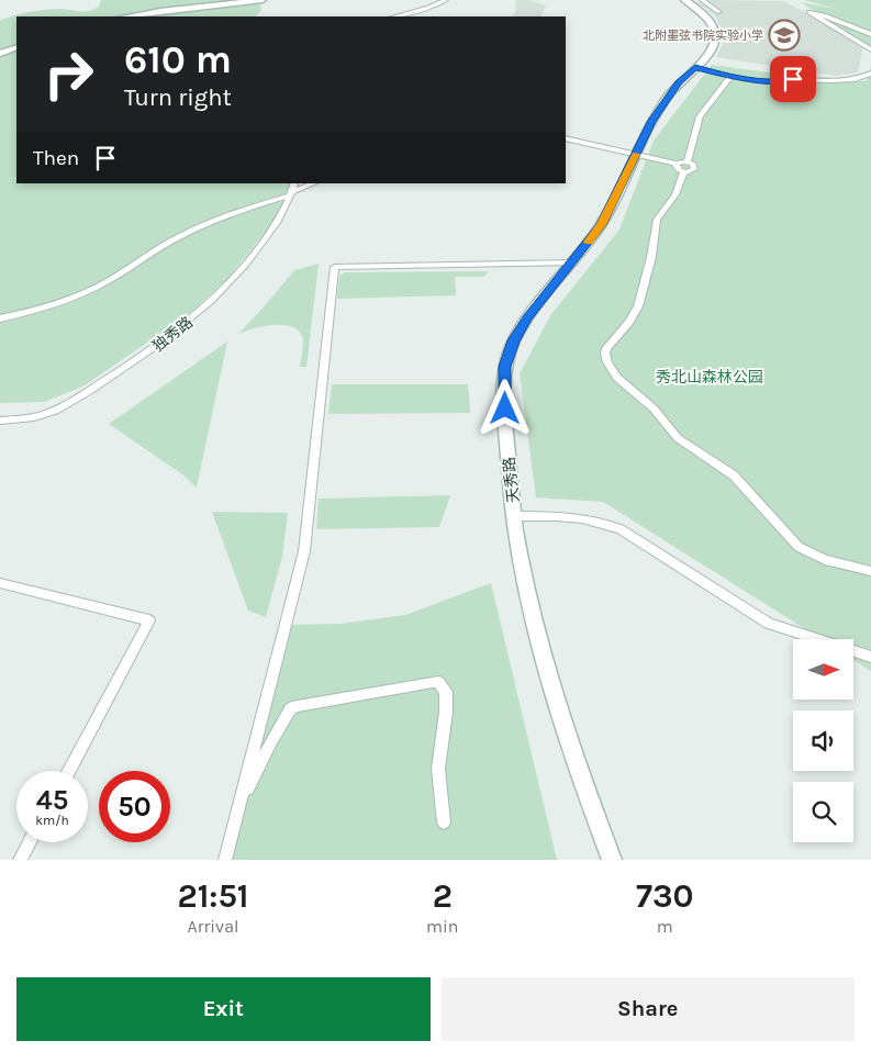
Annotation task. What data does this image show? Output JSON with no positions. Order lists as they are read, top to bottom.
{
  "streets": {
    "main road": ["天秀路"],
    "street": ["独秀路"]
  },
  "parks": ["秀北山森林公园"],
  "places": {
    "school or university": ["北附墨弦书院实验小学"]
  },
  "north": "right",
  "page": {
    "turn": ["610 m", "Turn right"],
    "then": "Then",
    "speed": "45 km/h",
    "limit": "50",
    "eta": [
      "21:51",
      "Arrival",
      "2",
      "min",
      "730",
      "m"
    ],
    "buttons": ["Exit", "Share"]
  }
}
